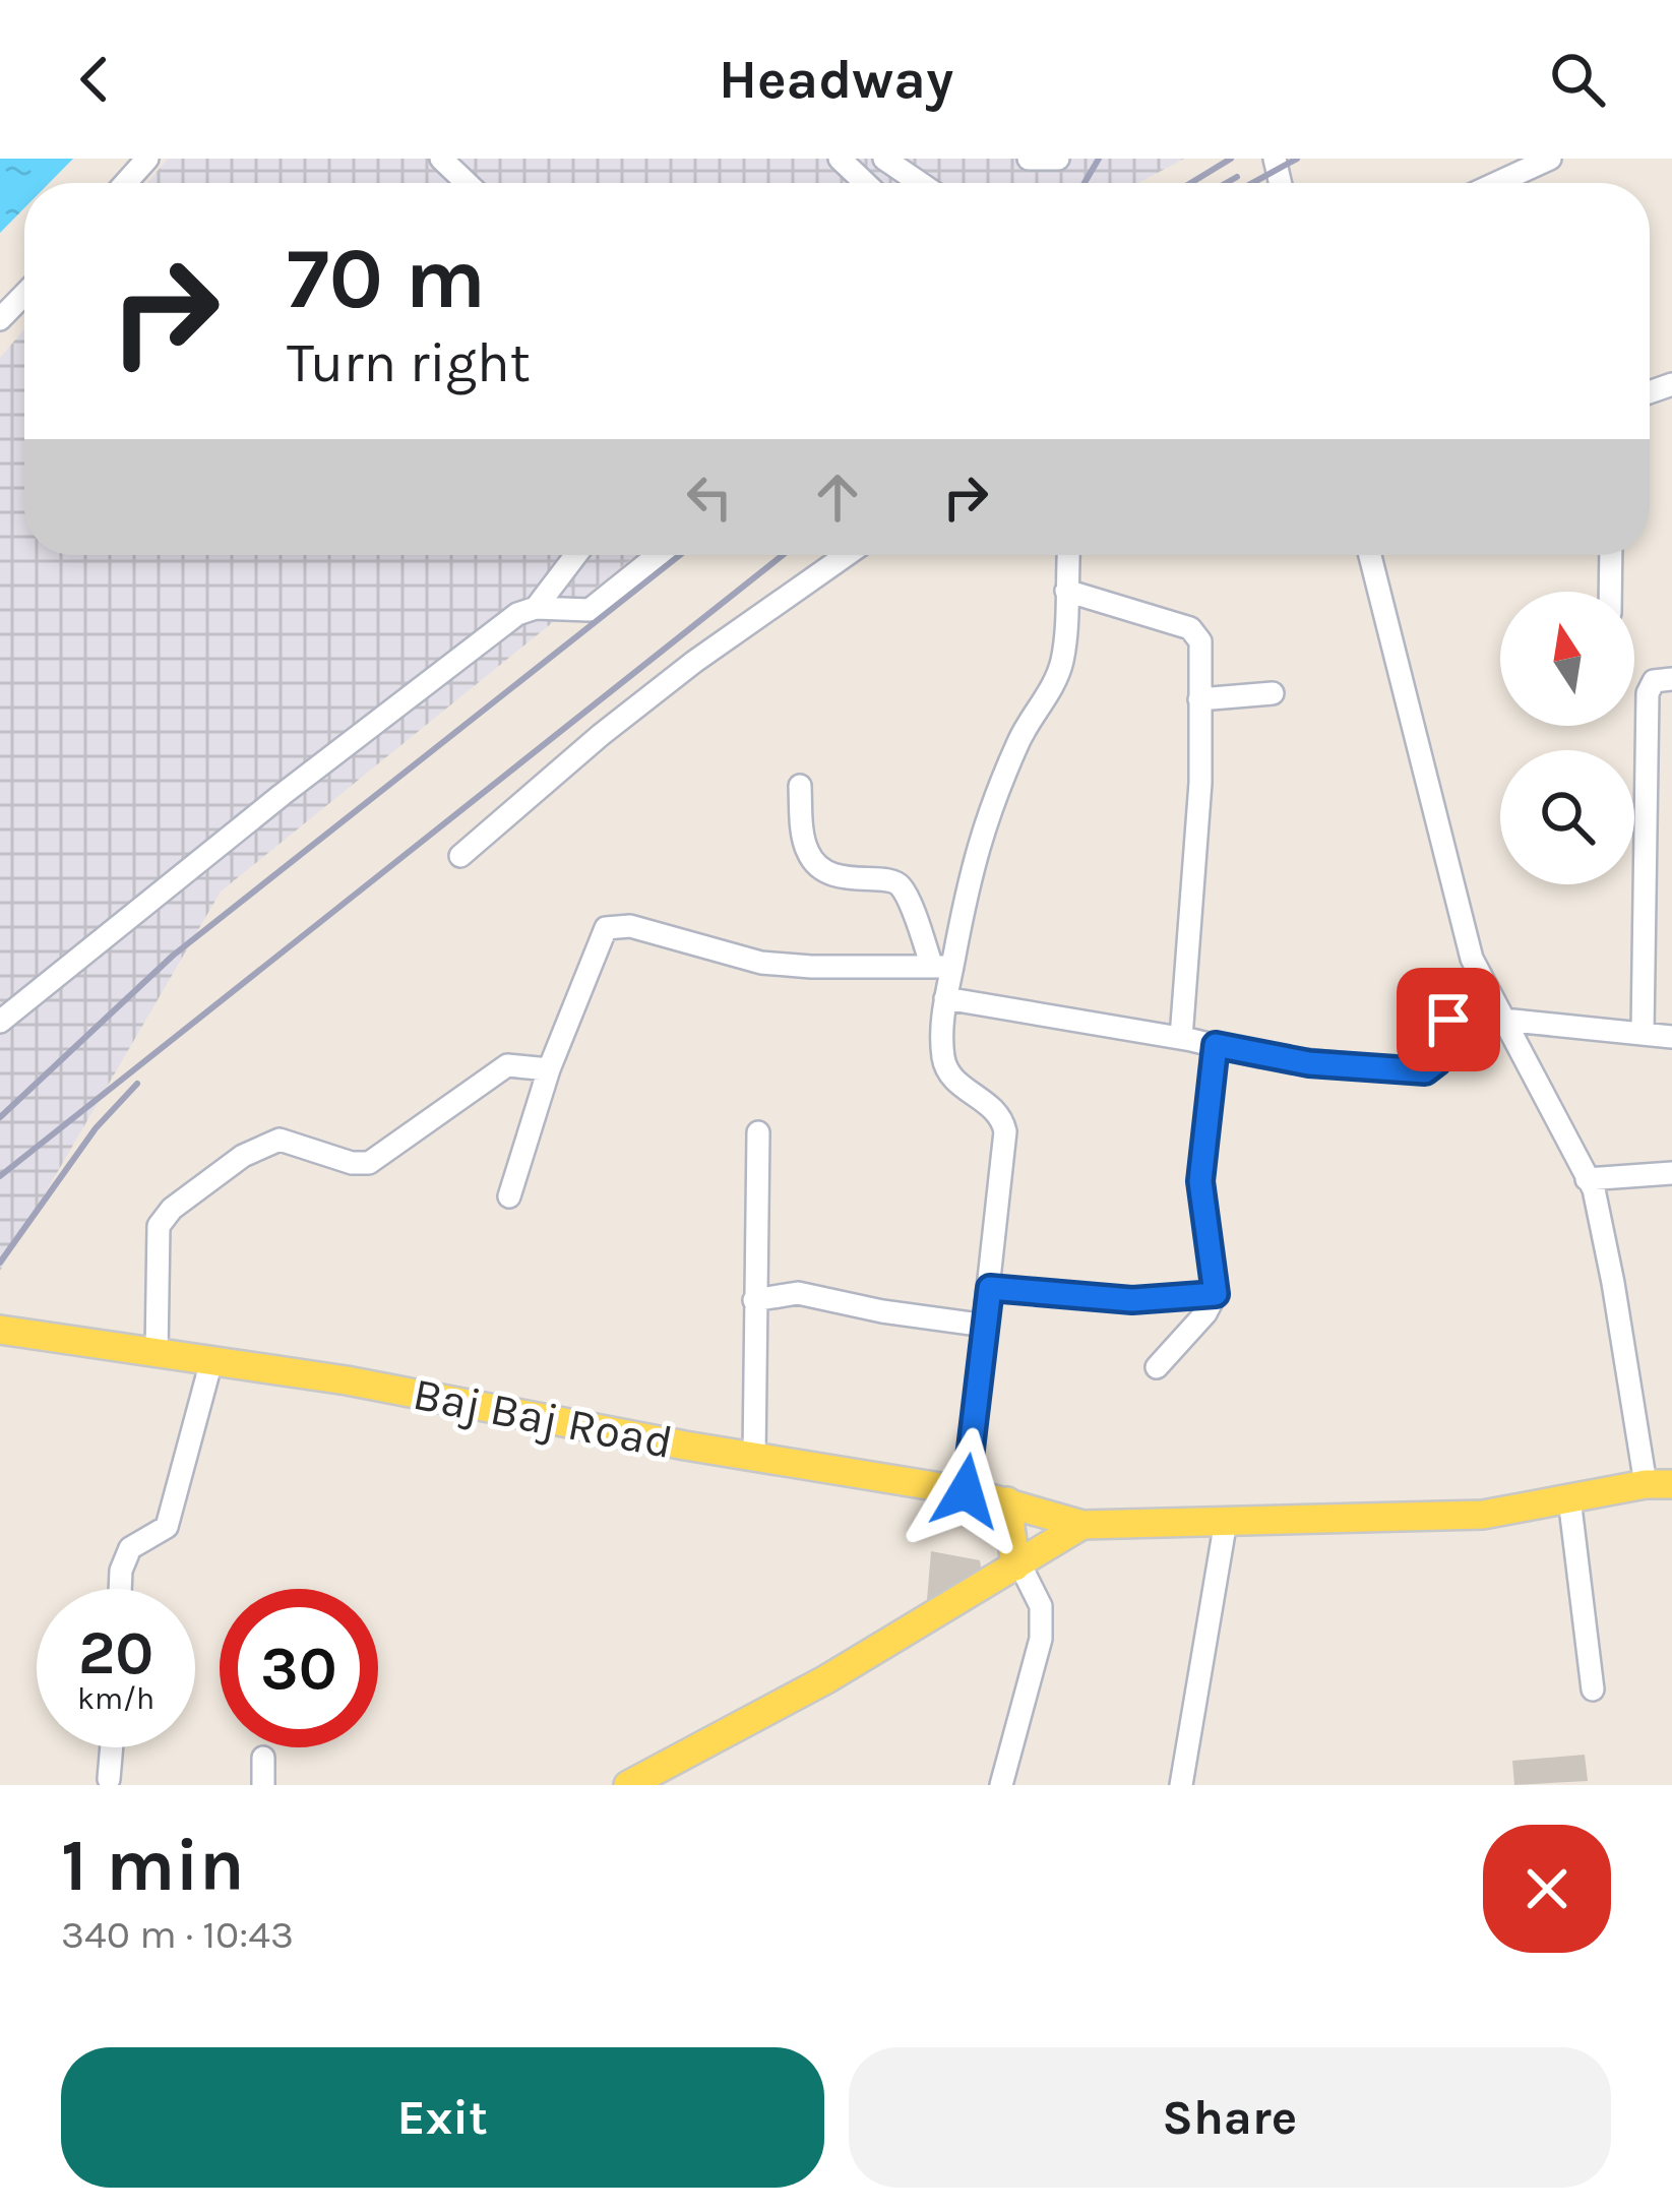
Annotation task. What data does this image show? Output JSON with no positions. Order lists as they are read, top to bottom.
{
  "streets": {
    "main road": ["Baj Baj Road"]
  },
  "north": "top",
  "page": {
    "header": "Headway",
    "turn": ["70 m", "Turn right"],
    "speed": "20 km/h",
    "limit": "30",
    "heading": ["1 min", "340 m · 10:43"],
    "buttons": ["Exit", "Share"]
  }
}
